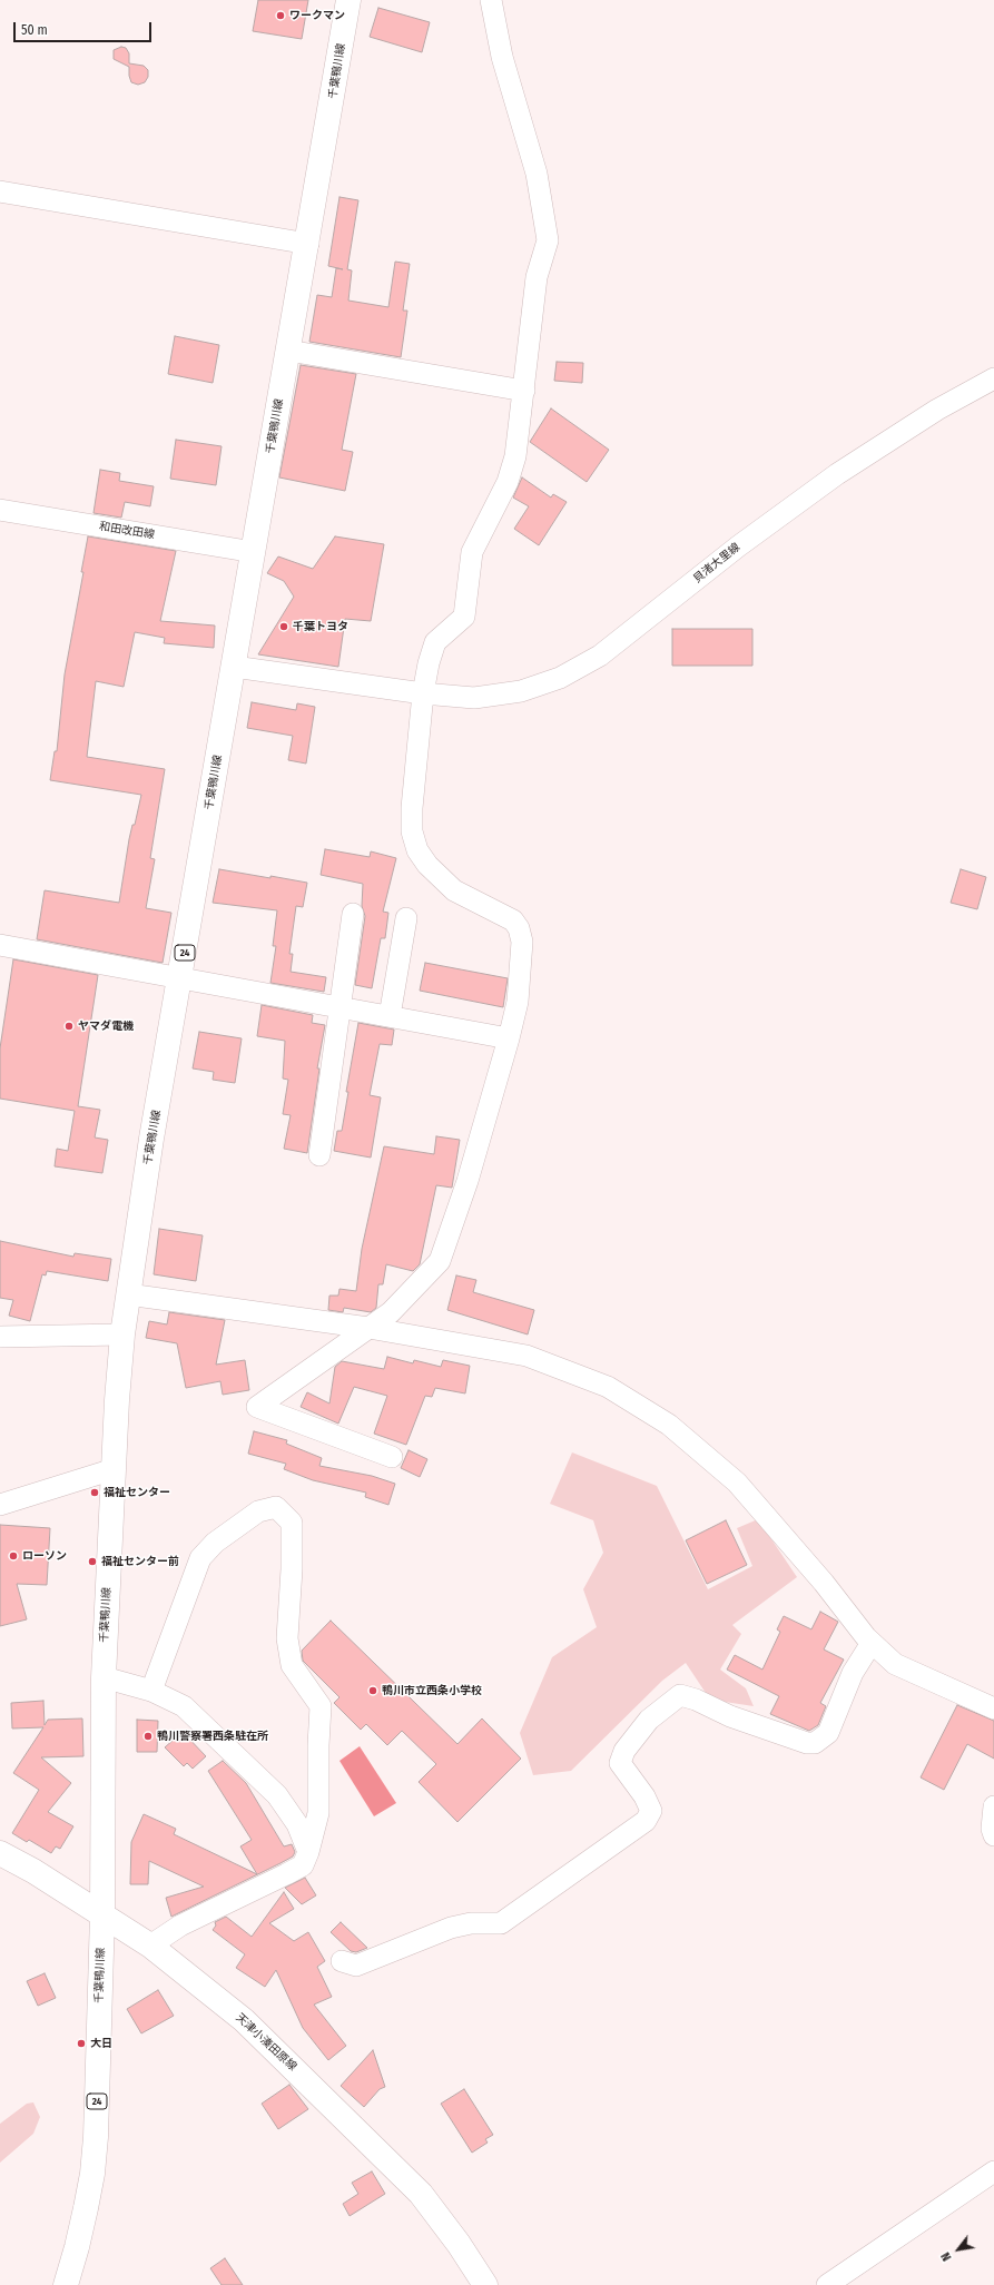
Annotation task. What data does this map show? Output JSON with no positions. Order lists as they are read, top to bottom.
{
  "streets": {
    "main road": ["千葉鴨川線", "24", "天津小湊田原線"],
    "street": ["和田改田線", "貝渚大里線"]
  },
  "crossings": [
    ["千葉鴨川線", "和田改田線"],
    ["千葉鴨川線", "貝渚大里線"],
    ["千葉鴨川線", "天津小湊田原線"]
  ],
  "places": [
    "ワークマン",
    "千葉トヨタ",
    "ヤマダ電機",
    "福祉センター",
    "ローソン",
    "福祉センター前",
    "鴨川市立西条小学校",
    "鴨川警察署西条駐在所",
    "大日"
  ],
  "scale_bar": "50 m",
  "north": "bottom left"
}
